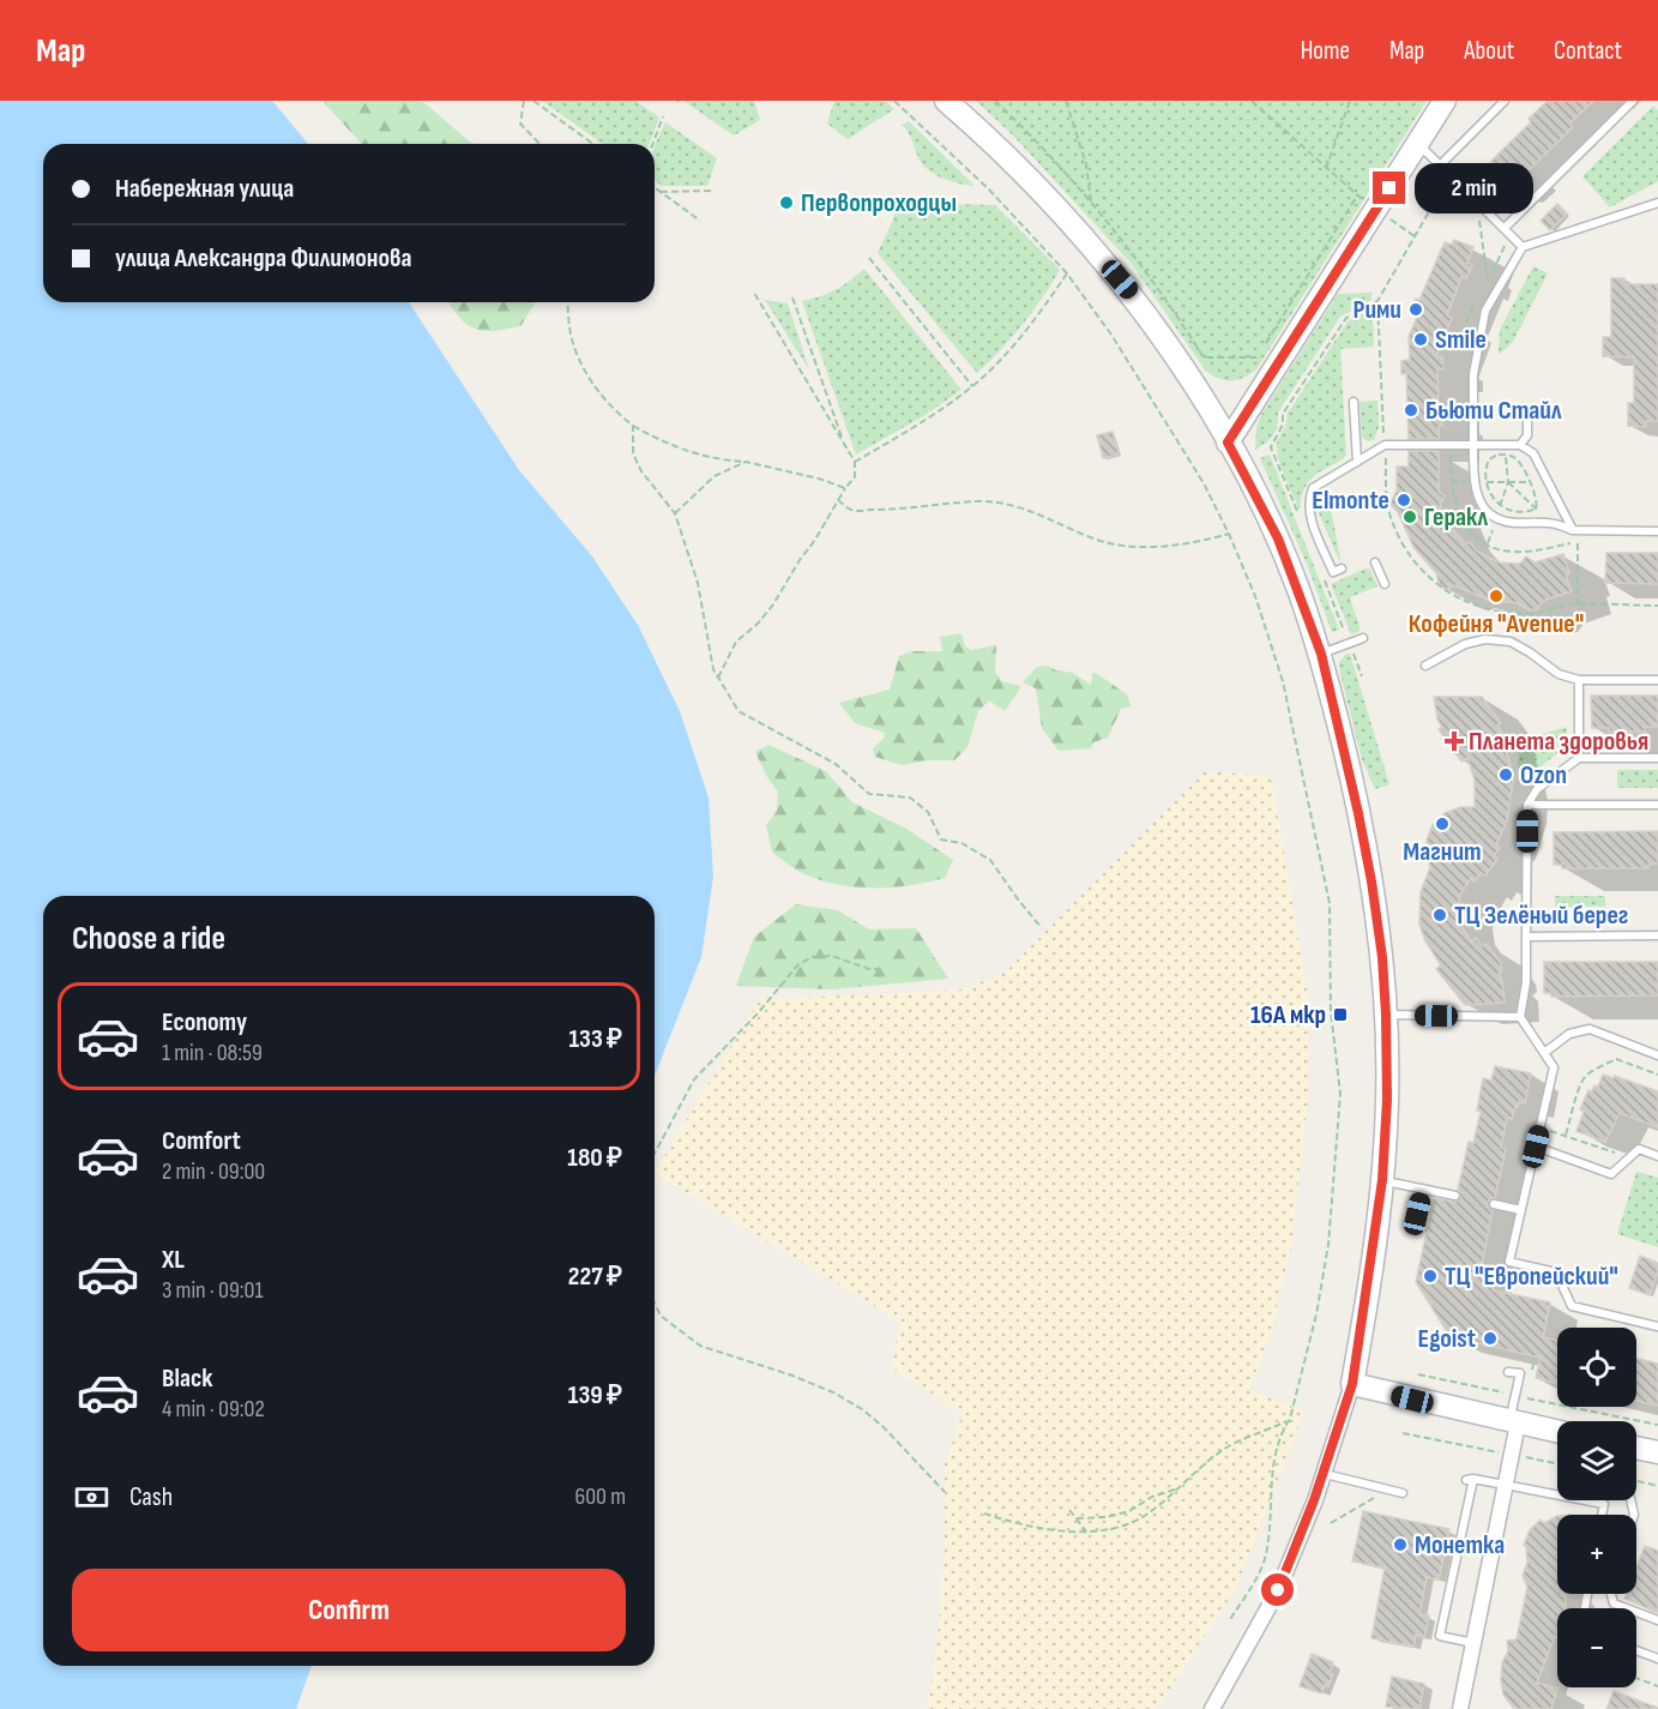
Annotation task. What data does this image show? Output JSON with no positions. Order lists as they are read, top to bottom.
{
  "places": {
    "other": [
      "Первопроходцы",
      "Рими",
      "Smile",
      "Бьюти Стайл",
      "Elmonte",
      "Геракл",
      "Кофейня \"Avenue\"",
      "Ozon",
      "Магнит",
      "ТЦ Зелёный берег",
      "ТЦ \"Европейский\"",
      "Egoist",
      "Монетка"
    ],
    "health": ["Планета здоровья"],
    "transit": ["16А мкр"]
  },
  "page": {
    "header": "Map",
    "nav": [
      "Home",
      "Map",
      "About",
      "Contact"
    ],
    "banner": ["Набережная улица", "улица Александра Филимонова"],
    "bubble": "2 min",
    "heading": "Choose a ride",
    "list": [
      {
        "name": "Economy",
        "note": "1 min · 08:59",
        "value": "133 ₽"
      },
      {
        "name": "Comfort",
        "note": "2 min · 09:00",
        "value": "180 ₽"
      },
      {
        "name": "XL",
        "note": "3 min · 09:01",
        "value": "227 ₽"
      },
      {
        "name": "Black",
        "note": "4 min · 09:02",
        "value": "139 ₽"
      }
    ],
    "map_buttons": ["+", "−"],
    "pay": ["Cash", "600 m"],
    "buttons": "Confirm"
  }
}
